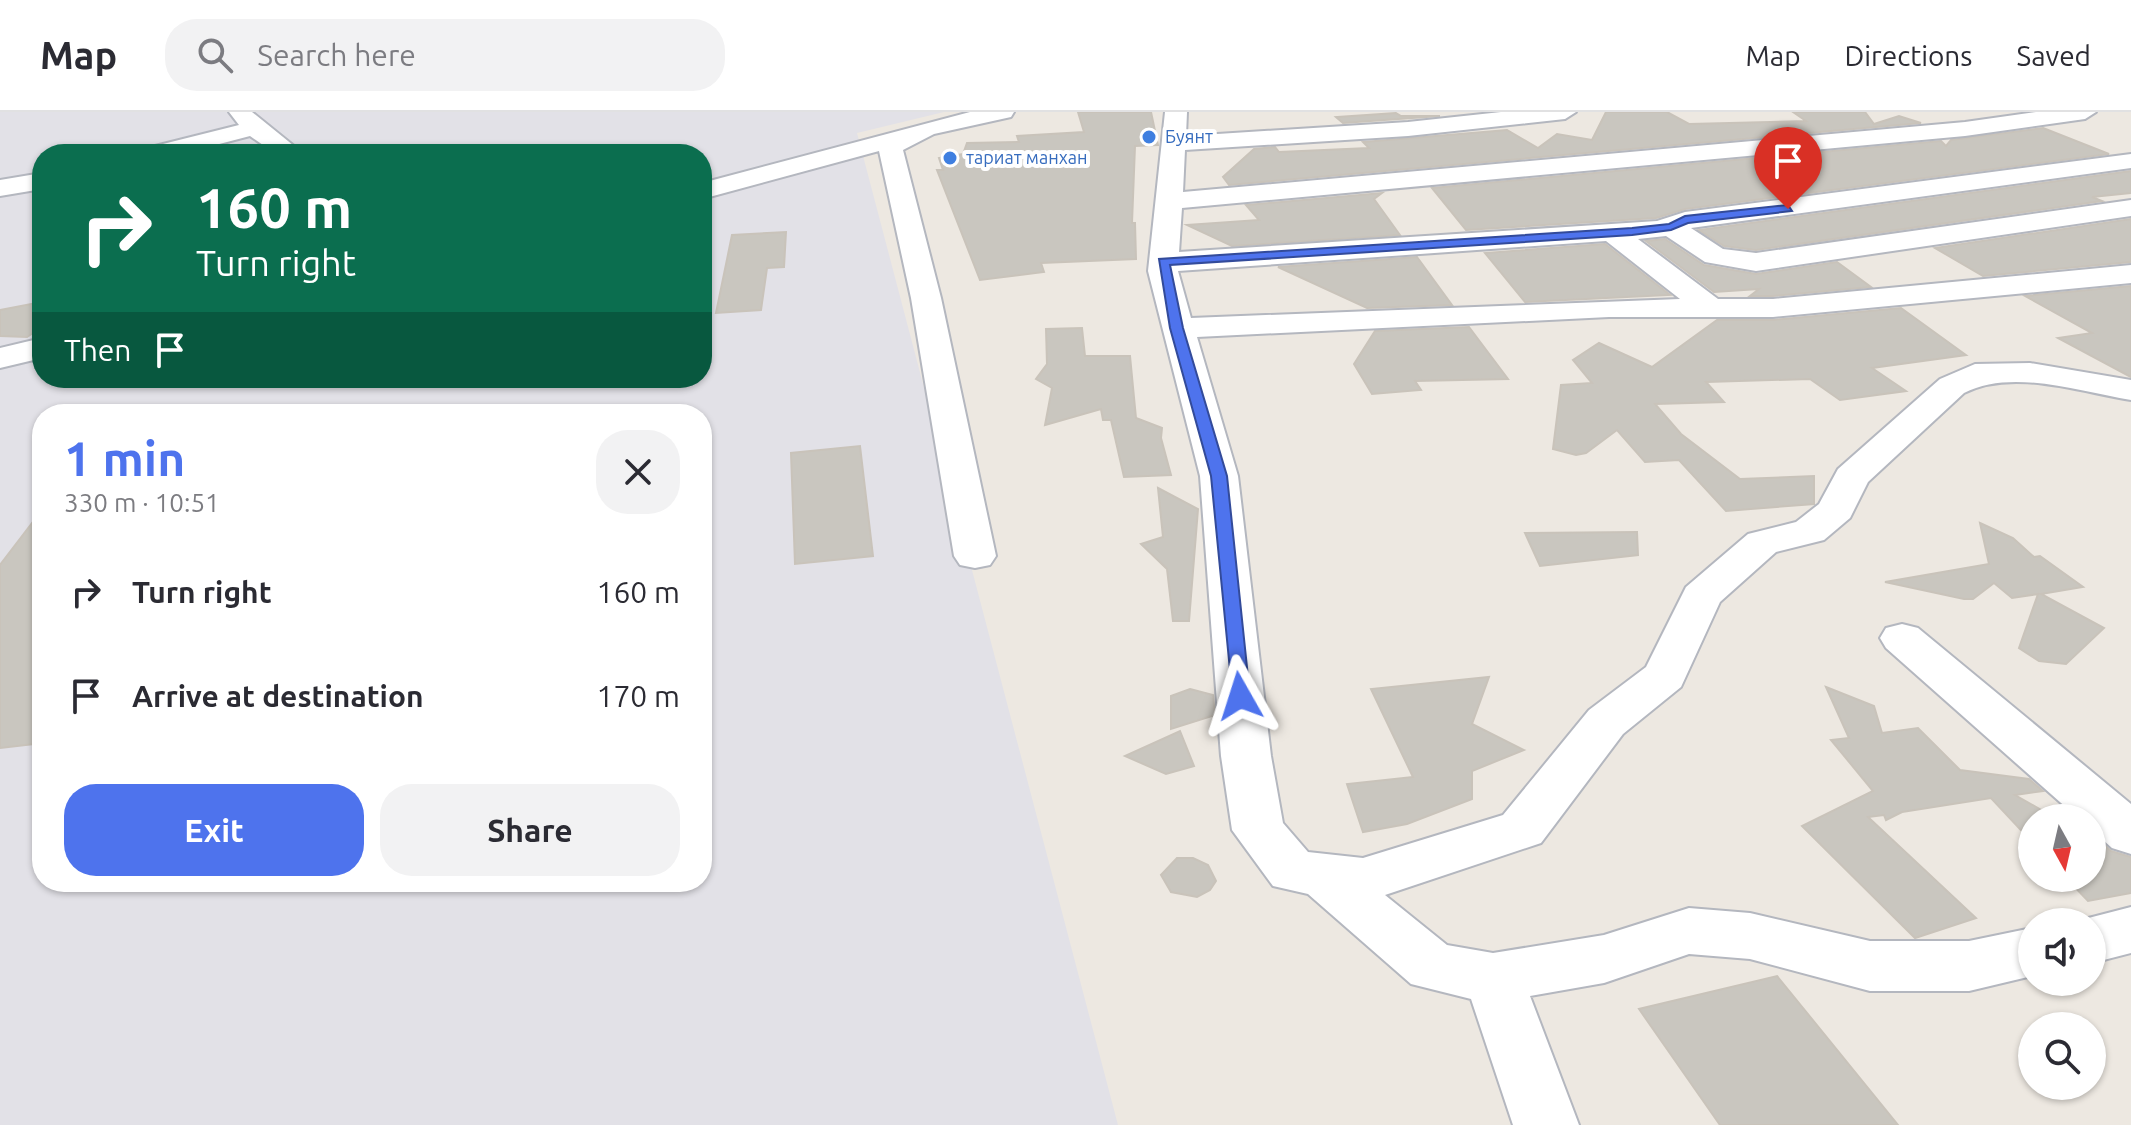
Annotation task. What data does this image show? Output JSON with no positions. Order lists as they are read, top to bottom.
{
  "places": ["Буянт", "тариат манхан"],
  "north": "bottom",
  "page": {
    "header": "Map",
    "search": "Search here",
    "nav": ["Map", "Directions", "Saved"],
    "turn": ["160 m", "Turn right"],
    "then": "Then",
    "heading": ["1 min", "330 m · 10:51"],
    "list": [
      {
        "name": "Turn right",
        "value": "160 m"
      },
      {
        "name": "Arrive at destination",
        "value": "170 m"
      }
    ],
    "buttons": ["Exit", "Share"]
  }
}
